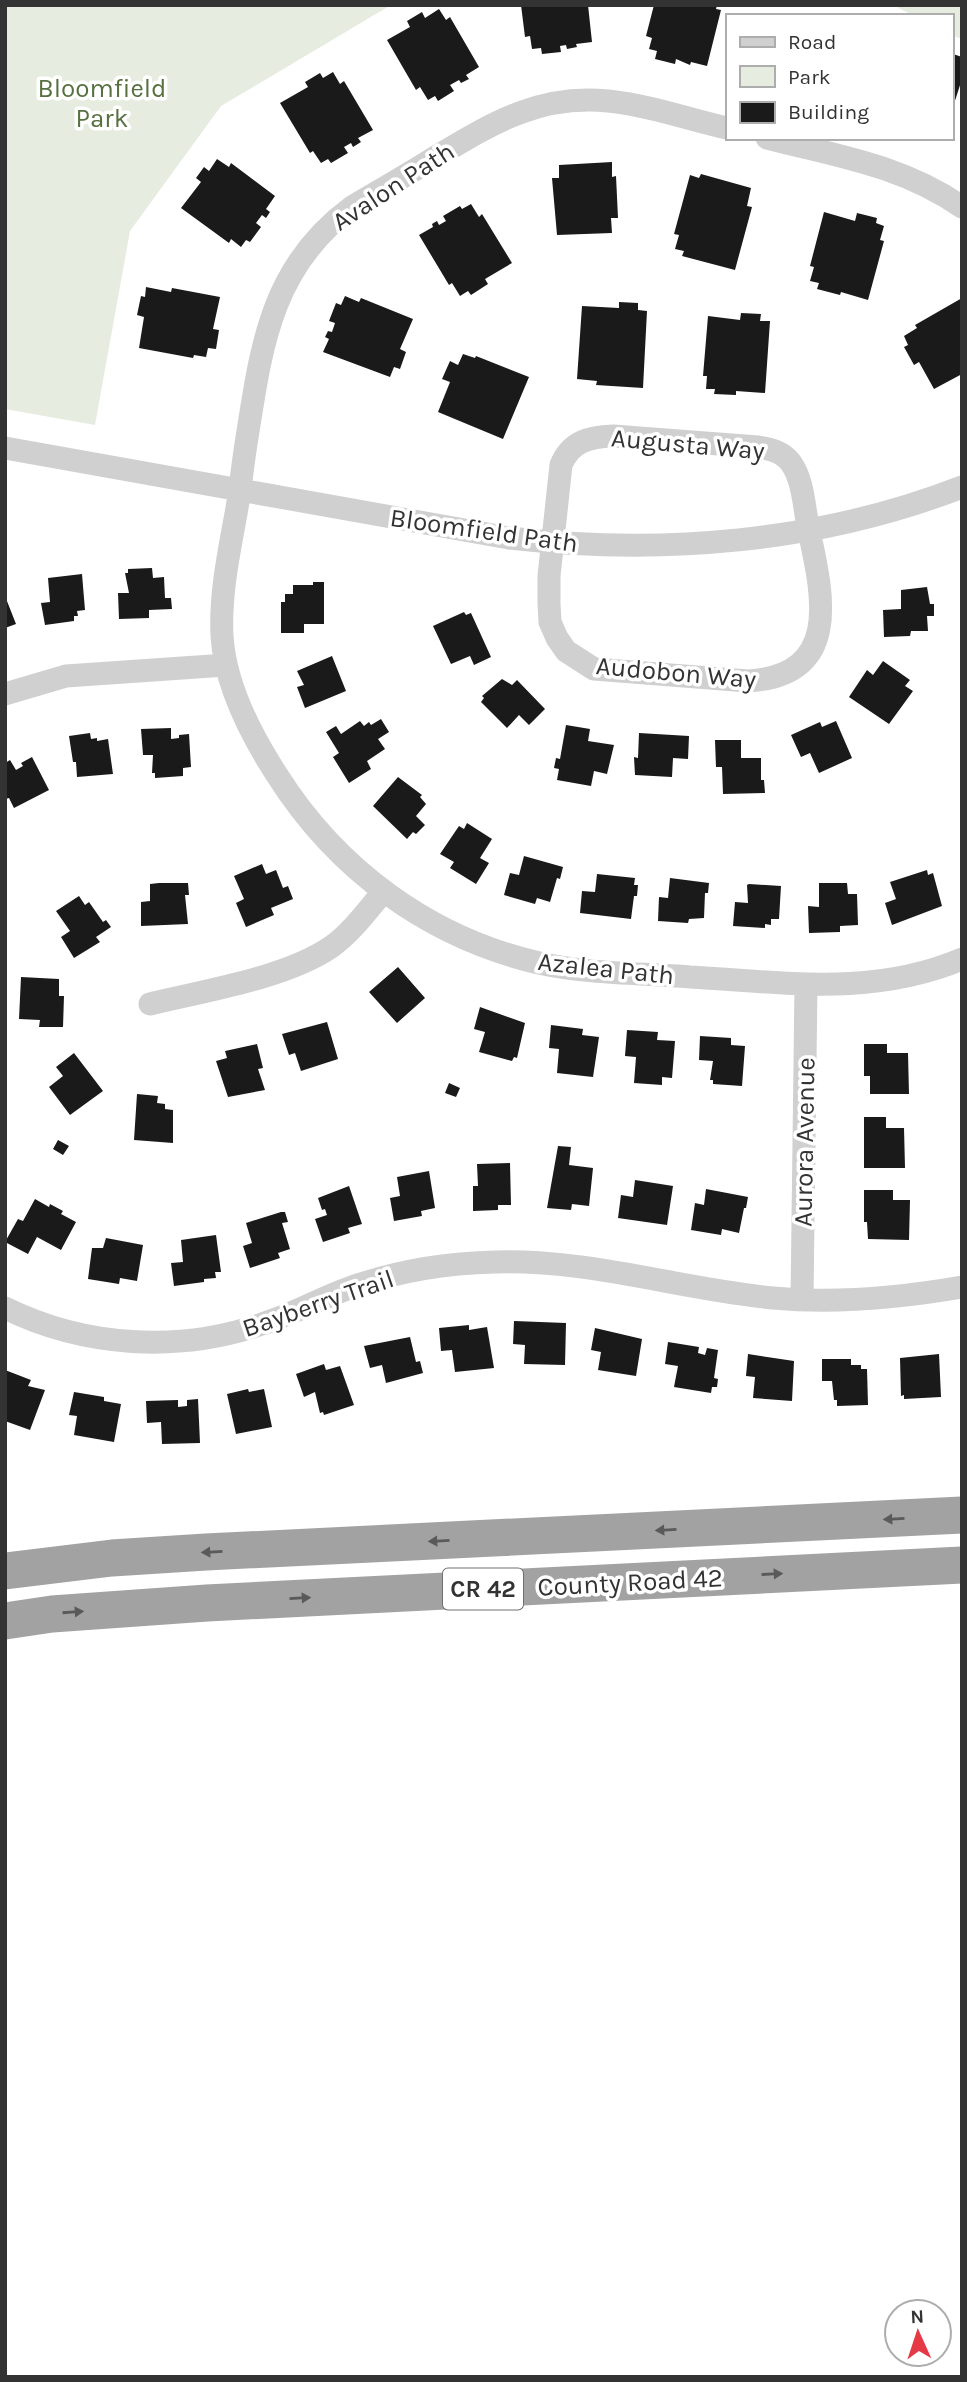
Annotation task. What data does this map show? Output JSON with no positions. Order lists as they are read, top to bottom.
{
  "streets": {
    "highway": ["County Road 42", "CR 42"],
    "street": [
      "Avalon Path",
      "Augusta Way",
      "Bloomfield Path",
      "Audobon Way",
      "Azalea Path",
      "Aurora Avenue",
      "Bayberry Trail"
    ]
  },
  "crossings": [
    ["Avalon Path", "Bloomfield Path"],
    ["Avalon Path", "Azalea Path"],
    ["Augusta Way", "Bloomfield Path"],
    ["Augusta Way", "Audobon Way"],
    ["Bloomfield Path", "Audobon Way"],
    ["Bloomfield Path", "Azalea Path"],
    ["Azalea Path", "Aurora Avenue"],
    ["Aurora Avenue", "Bayberry Trail"]
  ],
  "parks": ["Bloomfield Park"],
  "legend": ["Road", "Park", "Building"],
  "north": "top"
}
